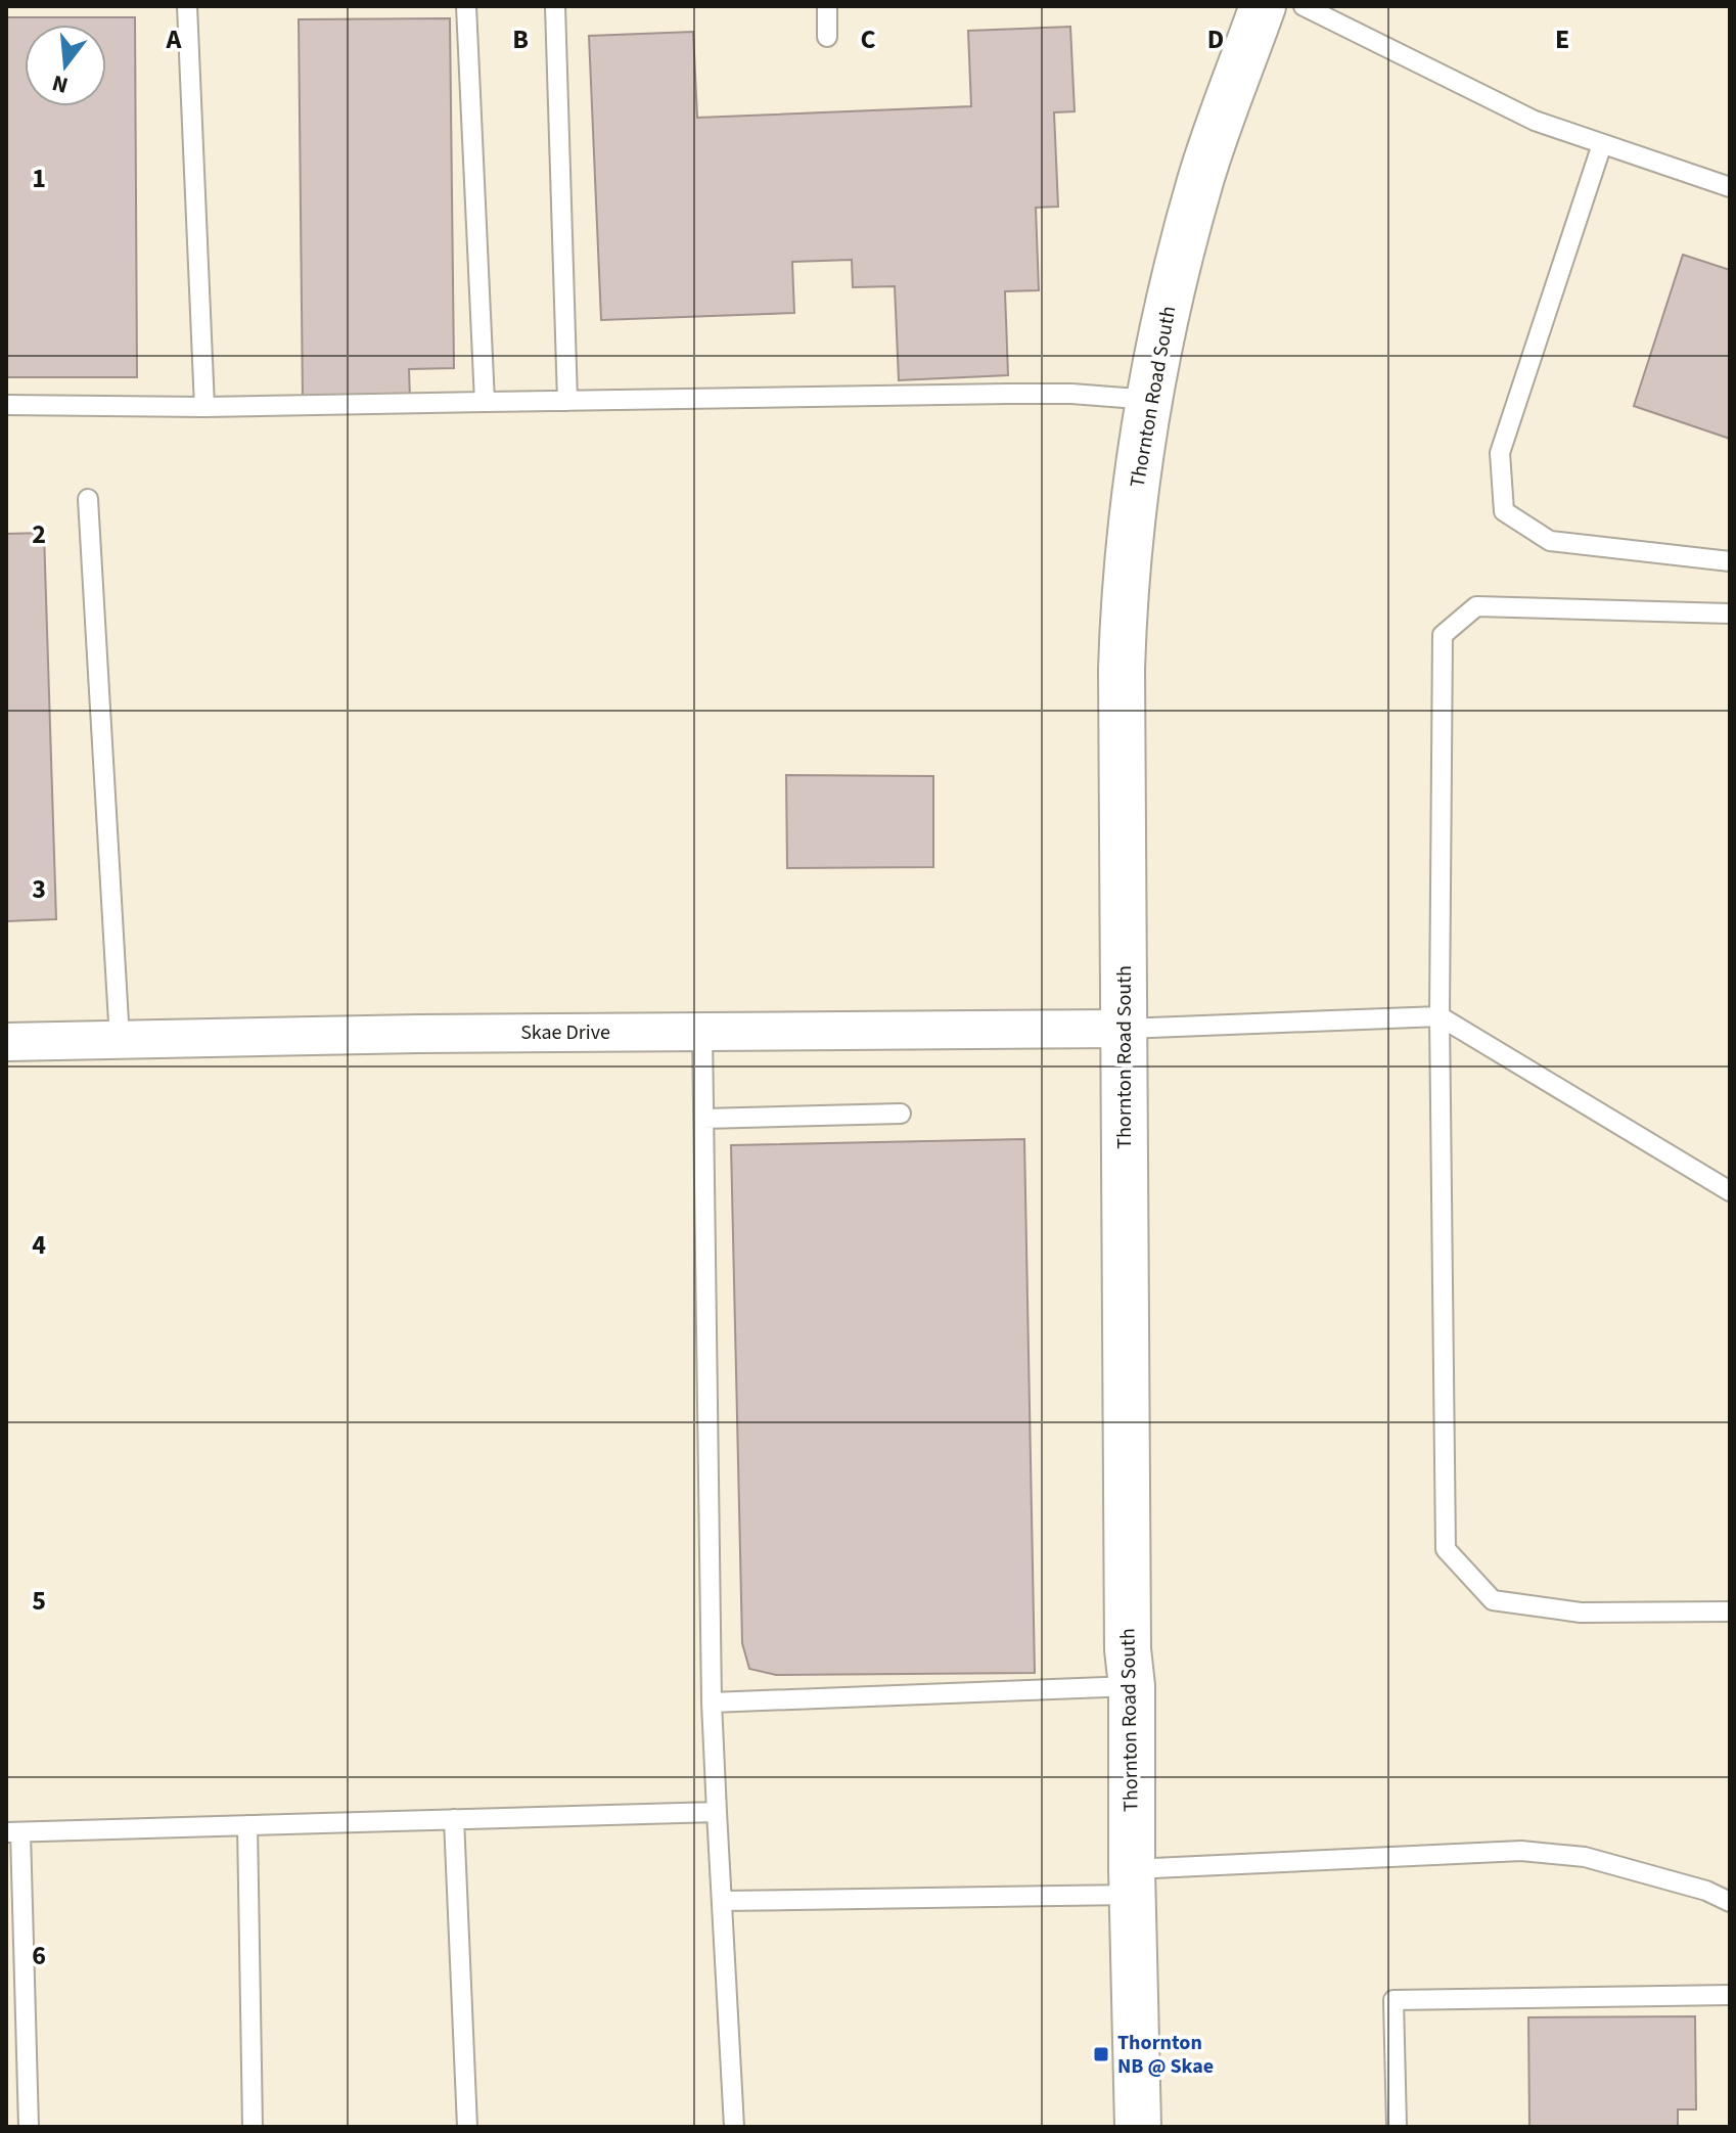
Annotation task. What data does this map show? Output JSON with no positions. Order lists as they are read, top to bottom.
{
  "streets": {
    "street": ["Thornton Road South", "Skae Drive"]
  },
  "crossings": [
    ["Thornton Road South", "Skae Drive"]
  ],
  "places": {
    "transit": ["Thornton NB @ Skae"]
  },
  "north": "bottom",
  "grid": {
    "columns": [
      "A",
      "B",
      "C",
      "D",
      "E"
    ],
    "rows": [
      "1",
      "2",
      "3",
      "4",
      "5",
      "6"
    ]
  }
}
